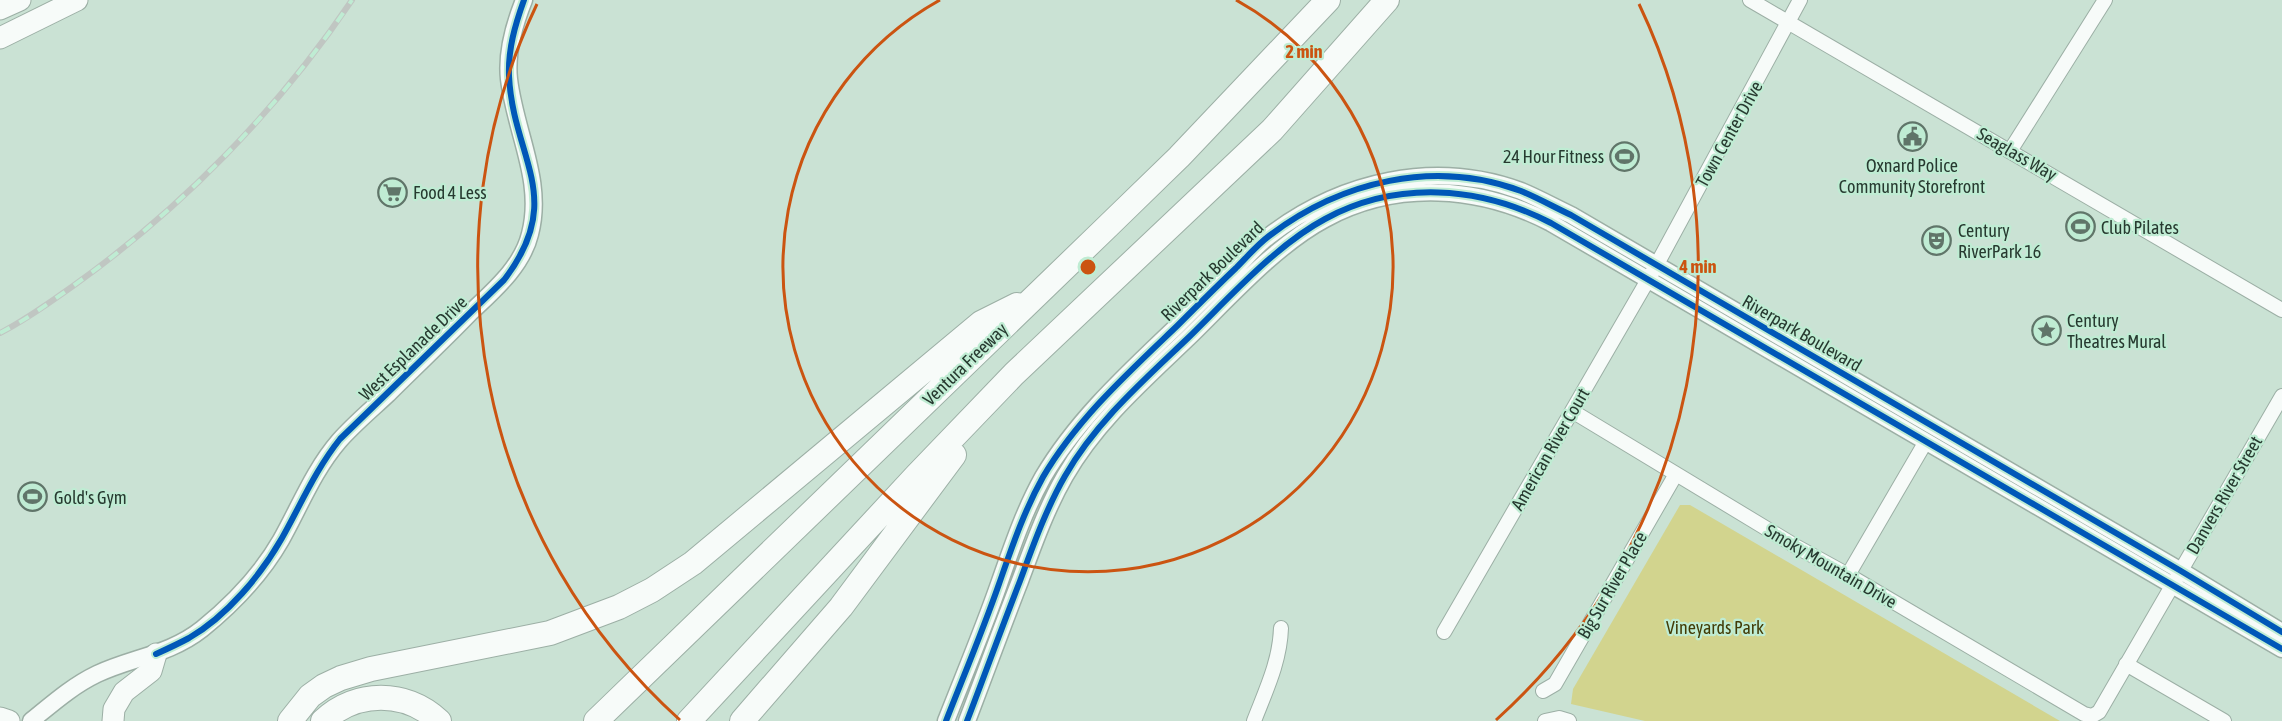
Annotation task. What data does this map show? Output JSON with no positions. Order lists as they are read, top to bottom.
{
  "streets": {
    "highway": ["Ventura Freeway"],
    "street": [
      "Town Center Drive",
      "Seaglass Way",
      "Riverpark Boulevard",
      "West Esplanade Drive",
      "American River Court",
      "Danvers River Street",
      "Smoky Mountain Drive",
      "Big Sur River Place"
    ]
  },
  "crossings": [
    ["Town Center Drive", "Seaglass Way"],
    ["Town Center Drive", "Riverpark Boulevard"],
    ["Town Center Drive", "American River Court"],
    ["Riverpark Boulevard", "American River Court"],
    ["Riverpark Boulevard", "Danvers River Street"],
    ["American River Court", "Smoky Mountain Drive"],
    ["Danvers River Street", "Smoky Mountain Drive"],
    ["Smoky Mountain Drive", "Big Sur River Place"]
  ],
  "parks": ["Vineyards Park"],
  "places": {
    "public building": ["Oxnard Police Community Storefront"],
    "sports": ["24 Hour Fitness", "Club Pilates", "Gold's Gym"],
    "supermarket": ["Food 4 Less"],
    "theatre": ["Century RiverPark 16"],
    "place": ["Century Theatres Mural"]
  },
  "rings": ["2 min", "4 min"]
}
